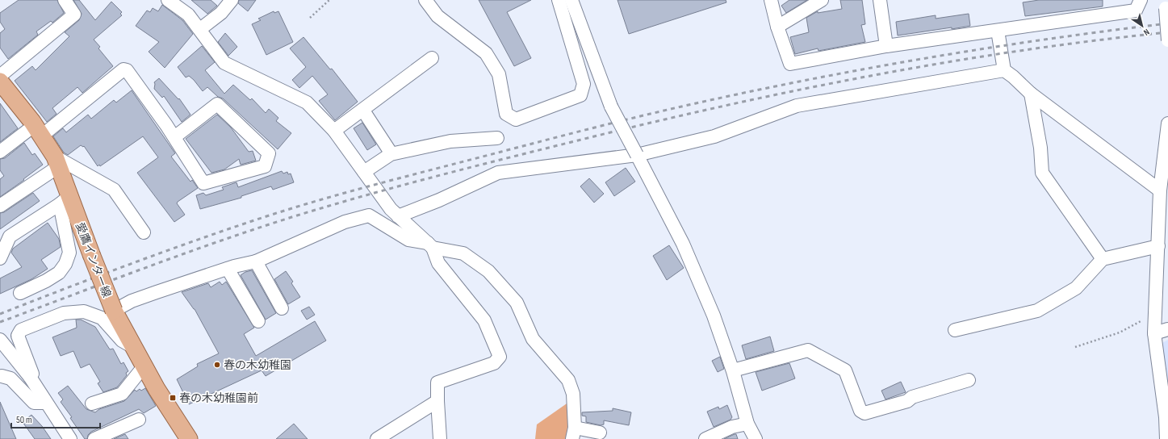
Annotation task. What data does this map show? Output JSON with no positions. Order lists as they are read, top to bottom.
{
  "streets": {
    "main road": ["愛鷹インター線"]
  },
  "places": {
    "other": ["春の木幼稚園"],
    "transit": ["春の木幼稚園前"]
  },
  "scale_bar": "50 m",
  "north": "bottom right"
}
